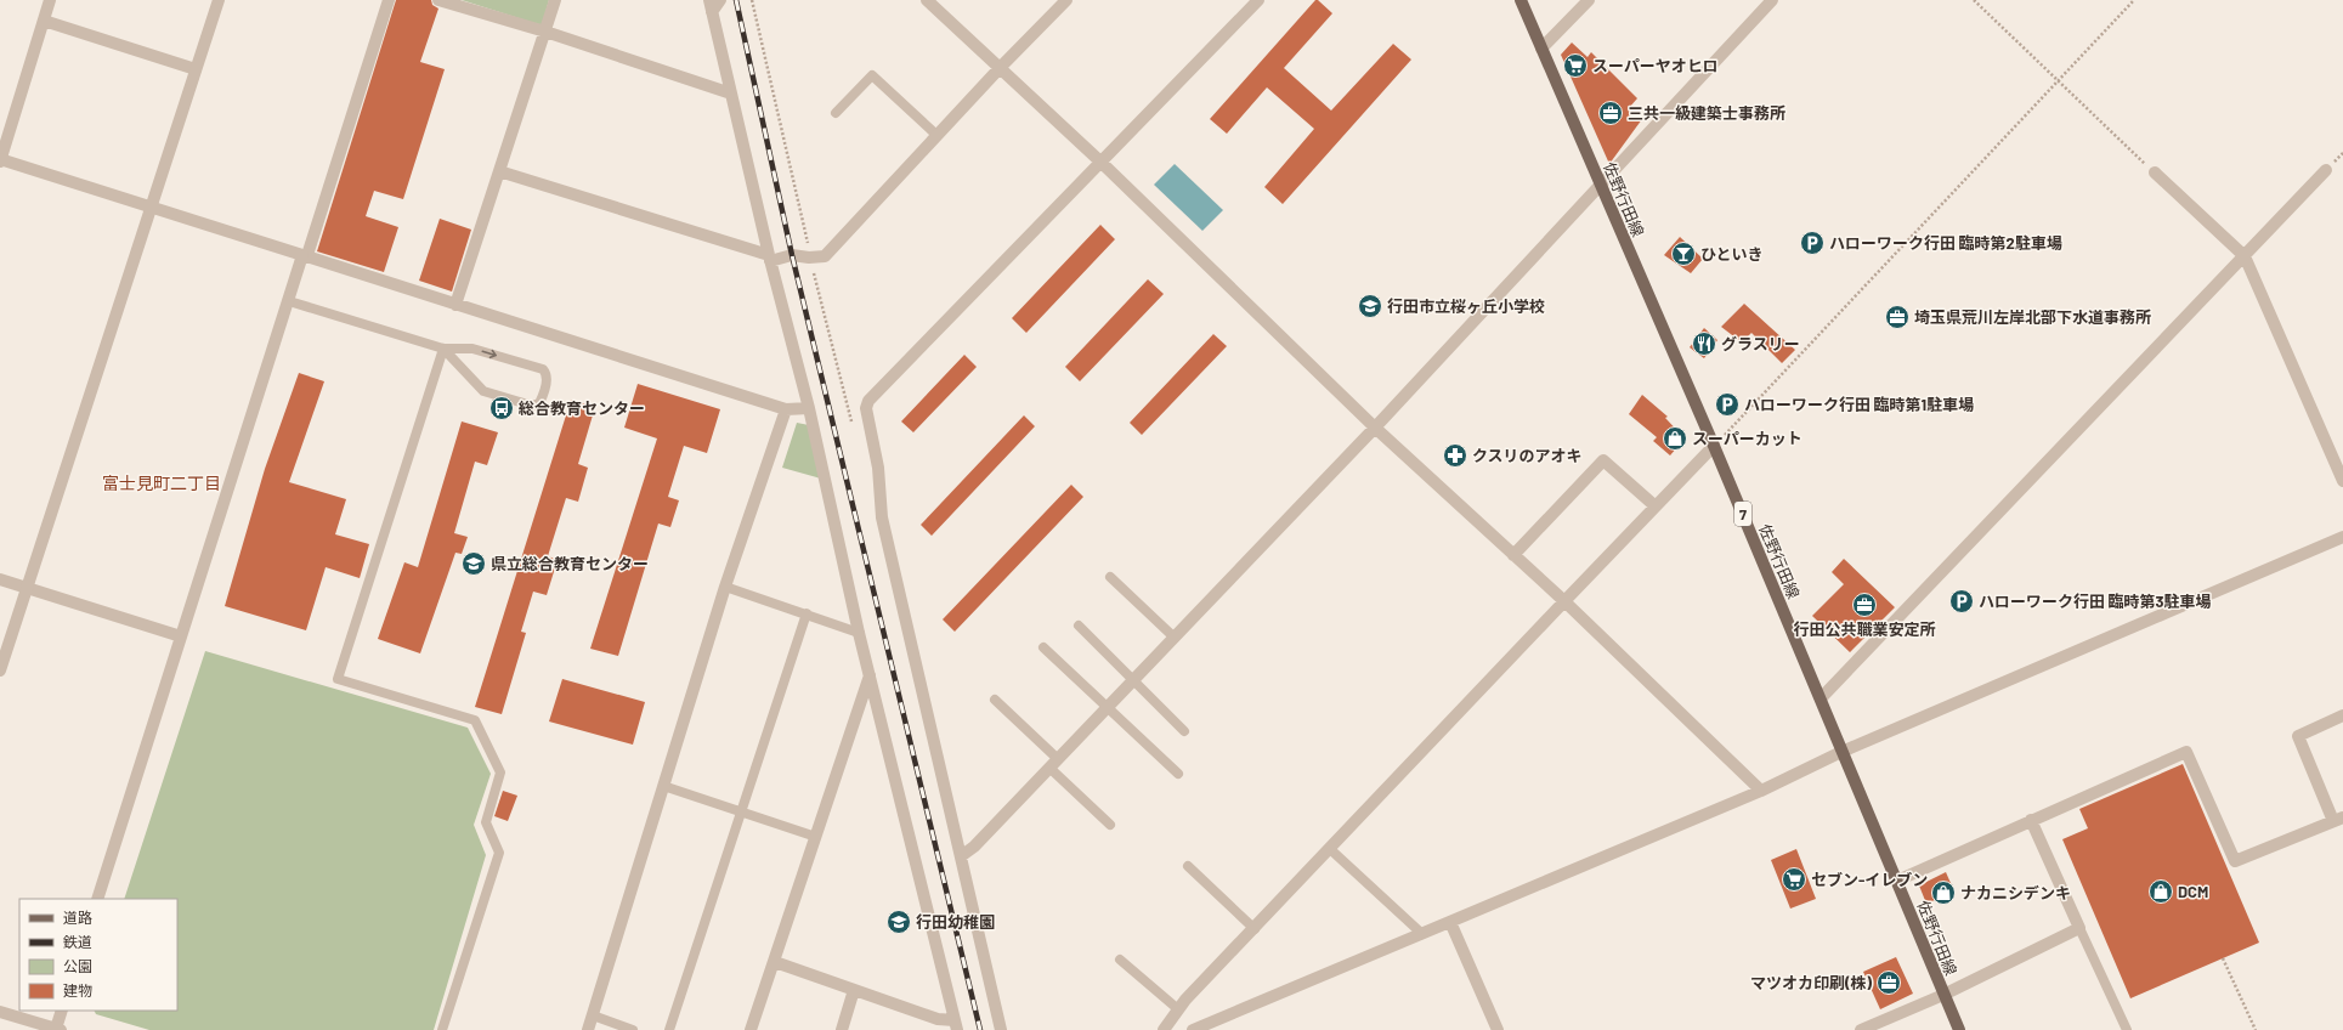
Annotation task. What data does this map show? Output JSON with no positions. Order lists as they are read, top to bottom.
{
  "streets": {
    "main road": ["佐野行田線", "7"]
  },
  "districts": ["富士見町二丁目"],
  "places": {
    "supermarket": ["スーパーヤオヒロ", "セブン-イレブン"],
    "office": [
      "三共一級建築士事務所",
      "埼玉県荒川左岸北部下水道事務所",
      "行田公共職業安定所",
      "マツオカ印刷(株)"
    ],
    "parking": ["ハローワーク行田 臨時第2駐車場", "ハローワーク行田 臨時第1駐車場", "ハローワーク行田 臨時第3駐車場"],
    "bar": ["ひといき"],
    "school or university": ["行田市立桜ヶ丘小学校", "県立総合教育センター", "行田幼稚園"],
    "restaurant": ["グラスリー"],
    "bus stop": ["総合教育センター"],
    "shop": ["スーパーカット", "DCM", "ナカニシデンキ"],
    "pharmacy": ["クスリのアオキ"]
  },
  "legend": [
    "道路",
    "鉄道",
    "公園",
    "建物"
  ]
}
